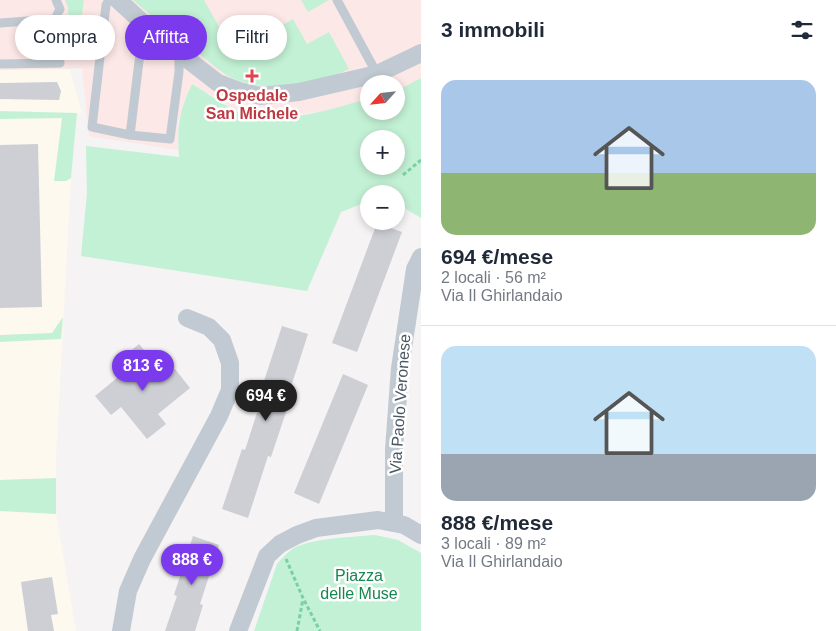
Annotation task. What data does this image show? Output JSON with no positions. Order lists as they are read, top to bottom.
{
  "streets": {
    "street": ["Via Paolo Veronese"]
  },
  "parks": ["Piazza delle Muse"],
  "places": {
    "health": ["Ospedale San Michele"]
  },
  "north": "bottom left",
  "page": {
    "heading": "3 immobili",
    "chip": ["Compra", "Affitta", "Filtri"],
    "list": [
      {
        "name": "694 €/mese",
        "note": "2 locali · 56 m² · Via Il Ghirlandaio"
      },
      {
        "name": "888 €/mese",
        "note": "3 locali · 89 m² · Via Il Ghirlandaio"
      }
    ],
    "map_buttons": ["+", "−"],
    "price": ["813 €", "694 €", "888 €"]
  }
}
